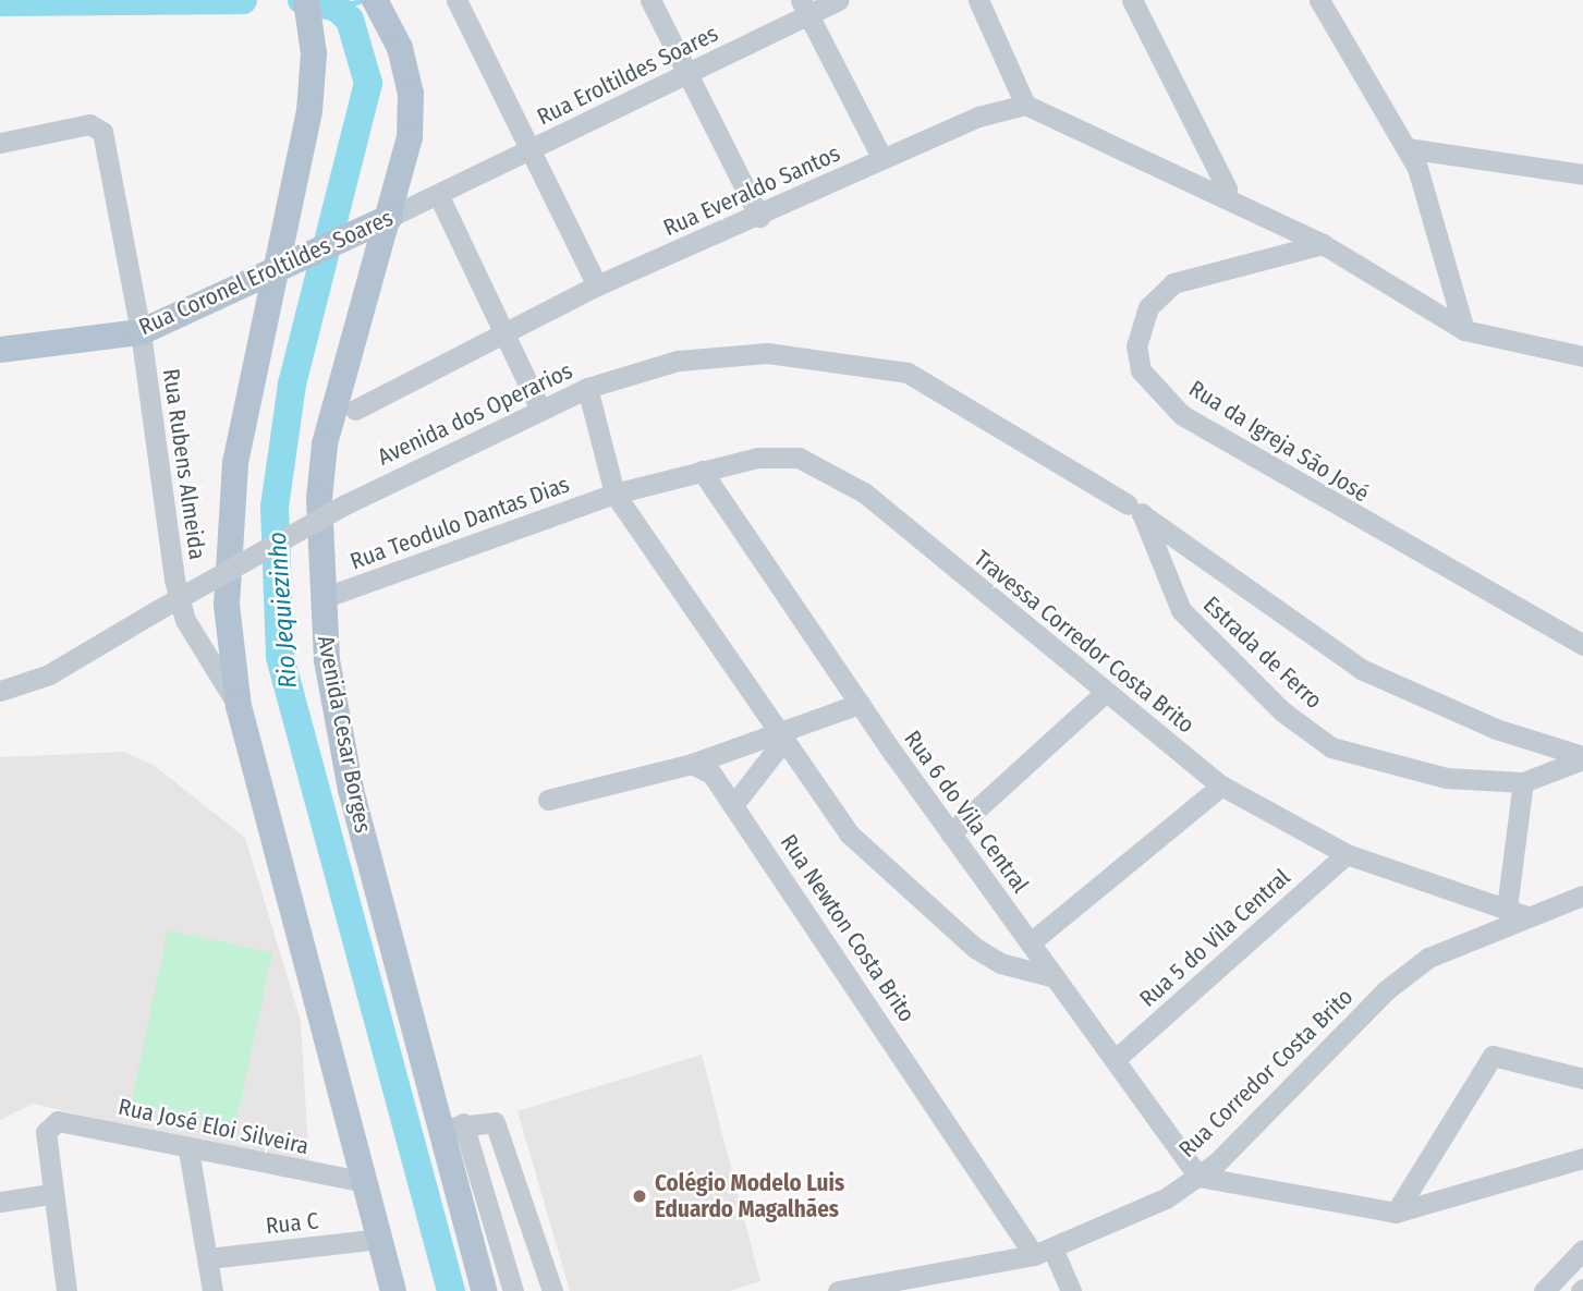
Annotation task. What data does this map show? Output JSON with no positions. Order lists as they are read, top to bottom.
{
  "streets": {
    "main road": ["Rua Coronel Eroltildes Soares", "Avenida Cesar Borges"],
    "street": [
      "Rua Eroltildes Soares",
      "Rua Everaldo Santos",
      "Avenida dos Operarios",
      "Rua da Igreja São José",
      "Rua Rubens Almeida",
      "Rua Teodulo Dantas Dias",
      "Travessa Corredor Costa Brito",
      "Estrada de Ferro",
      "Rua 6 do Vila Central",
      "Rua Newton Costa Brito",
      "Rua 5 do Vila Central",
      "Rua Corredor Costa Brito",
      "Rua José Eloi Silveira",
      "Rua C"
    ]
  },
  "crossings": [
    ["Rua Eroltildes Soares", "Rua Coronel Eroltildes Soares"],
    ["Rua Coronel Eroltildes Soares", "Rua Rubens Almeida"],
    ["Rua Coronel Eroltildes Soares", "Avenida Cesar Borges"],
    ["Avenida dos Operarios", "Estrada de Ferro"],
    ["Rua Teodulo Dantas Dias", "Travessa Corredor Costa Brito"],
    ["Rua Teodulo Dantas Dias", "Avenida Cesar Borges"],
    ["Travessa Corredor Costa Brito", "Rua 6 do Vila Central"],
    ["Travessa Corredor Costa Brito", "Rua 5 do Vila Central"],
    ["Travessa Corredor Costa Brito", "Rua Corredor Costa Brito"],
    ["Rua 6 do Vila Central", "Rua 5 do Vila Central"],
    ["Rua 6 do Vila Central", "Rua Corredor Costa Brito"],
    ["Rua Newton Costa Brito", "Rua Corredor Costa Brito"]
  ],
  "water": ["Rio Jequiezinho"],
  "places": ["Colégio Modelo Luis Eduardo Magalhães"]
}
